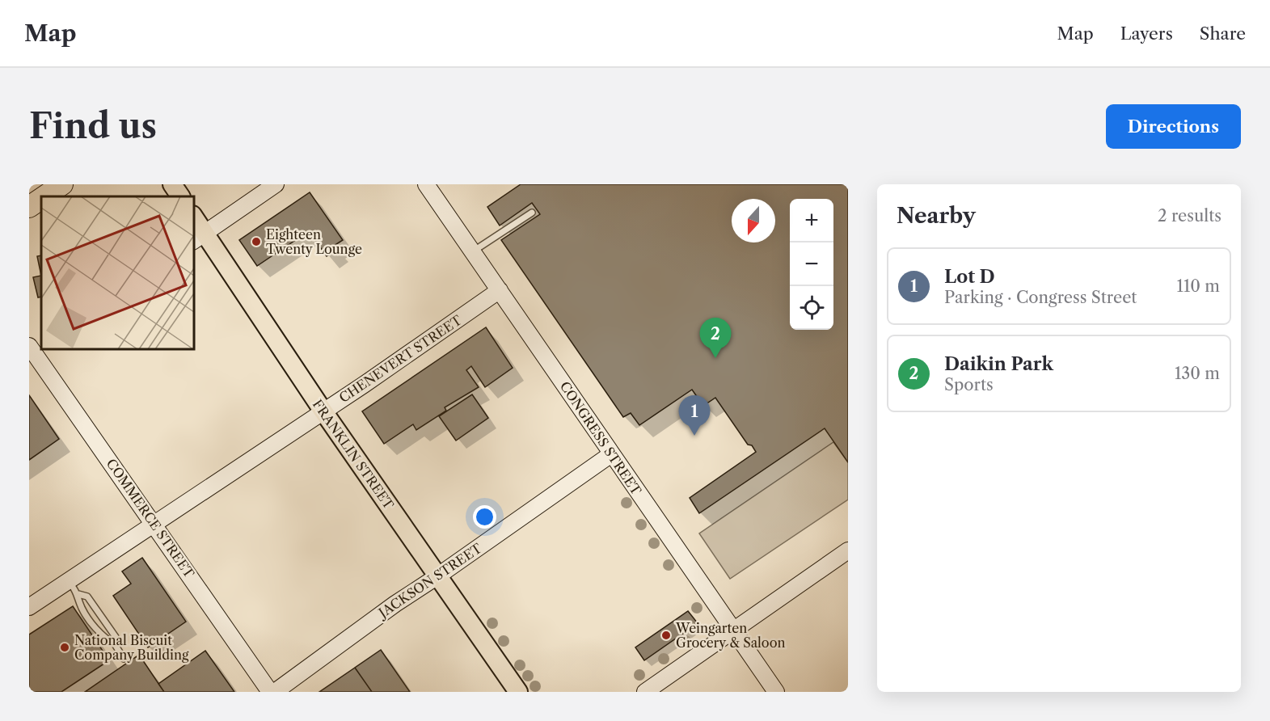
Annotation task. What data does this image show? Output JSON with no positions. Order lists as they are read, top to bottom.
{
  "streets": {
    "main road": ["FRANKLIN STREET"],
    "street": [
      "CHENEVERT STREET",
      "CONGRESS STREET",
      "COMMERCE STREET",
      "JACKSON STREET"
    ]
  },
  "crossings": [
    ["CHENEVERT STREET", "CONGRESS STREET"],
    ["CHENEVERT STREET", "FRANKLIN STREET"],
    ["CHENEVERT STREET", "COMMERCE STREET"],
    ["CONGRESS STREET", "JACKSON STREET"],
    ["FRANKLIN STREET", "JACKSON STREET"]
  ],
  "places": ["Eighteen Twenty Lounge", "Weingarten Grocery & Saloon", "National Biscuit Company Building"],
  "north": "bottom",
  "page": {
    "header": "Map",
    "nav": ["Map", "Layers", "Share"],
    "buttons": "Directions",
    "title": "Find us",
    "heading": ["Nearby", "2 results"],
    "map_buttons": ["+", "−"],
    "list": [
      {
        "mark": "1",
        "name": "Lot D",
        "note": "Parking · Congress Street",
        "value": "110 m"
      },
      {
        "mark": "2",
        "name": "Daikin Park",
        "note": "Sports",
        "value": "130 m"
      }
    ],
    "pins": ["2", "1"]
  }
}
